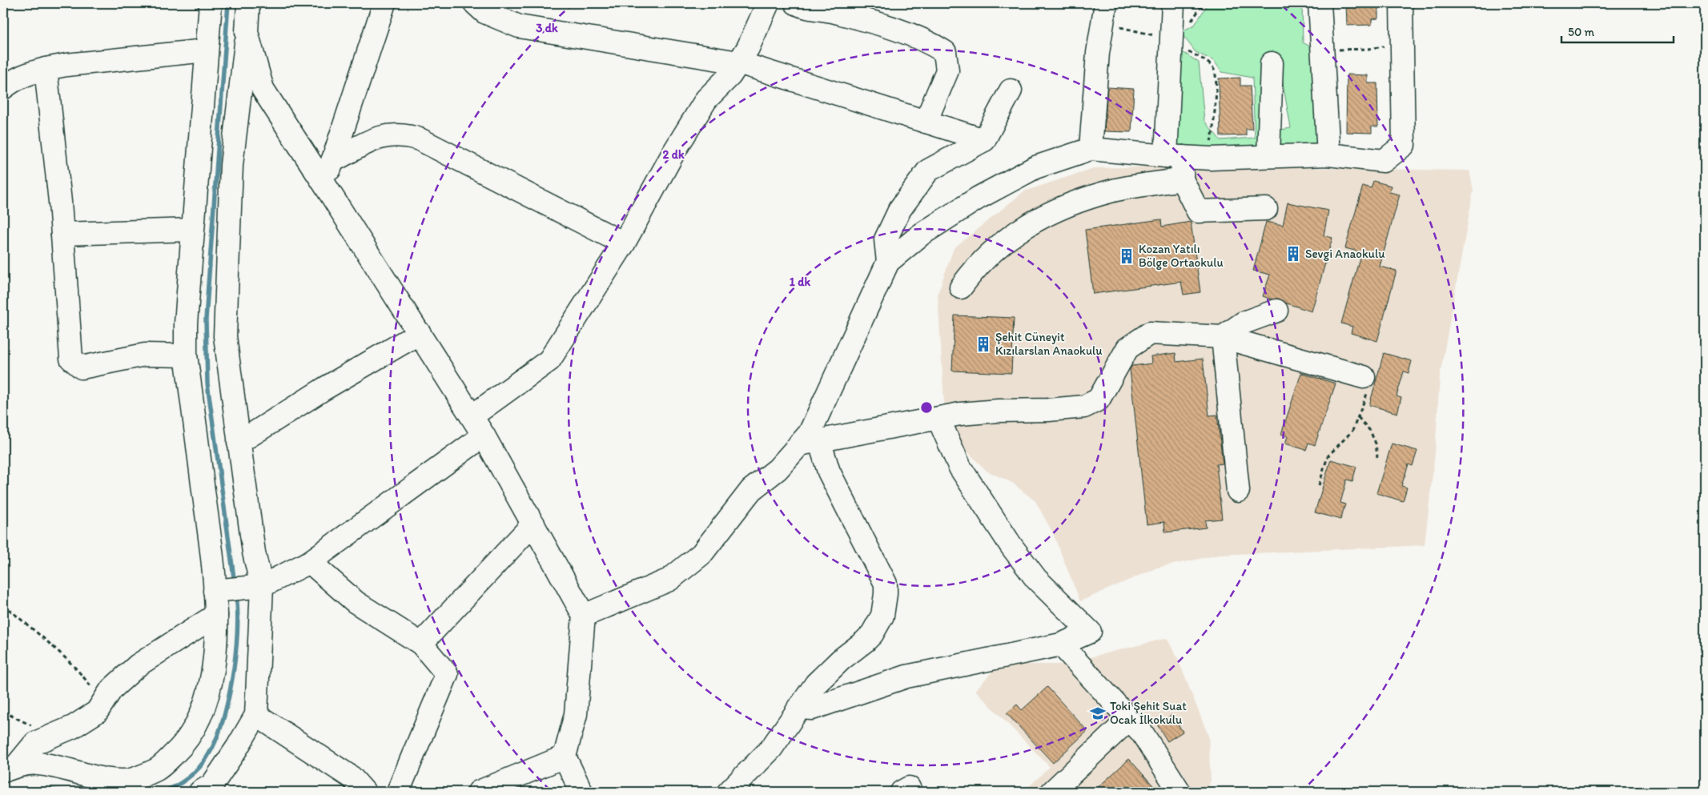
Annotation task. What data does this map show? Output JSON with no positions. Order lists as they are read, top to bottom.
{
  "places": {
    "building": ["Sevgi Anaokulu", "Kozan Yatılı Bölge Ortaokulu", "Şehit Cüneyit Kızılarslan Anaokulu"],
    "school or university": ["Toki Şehit Suat Ocak İlkokulu"]
  },
  "scale_bar": "50 m",
  "rings": ["3 dk", "2 dk", "1 dk"]
}
